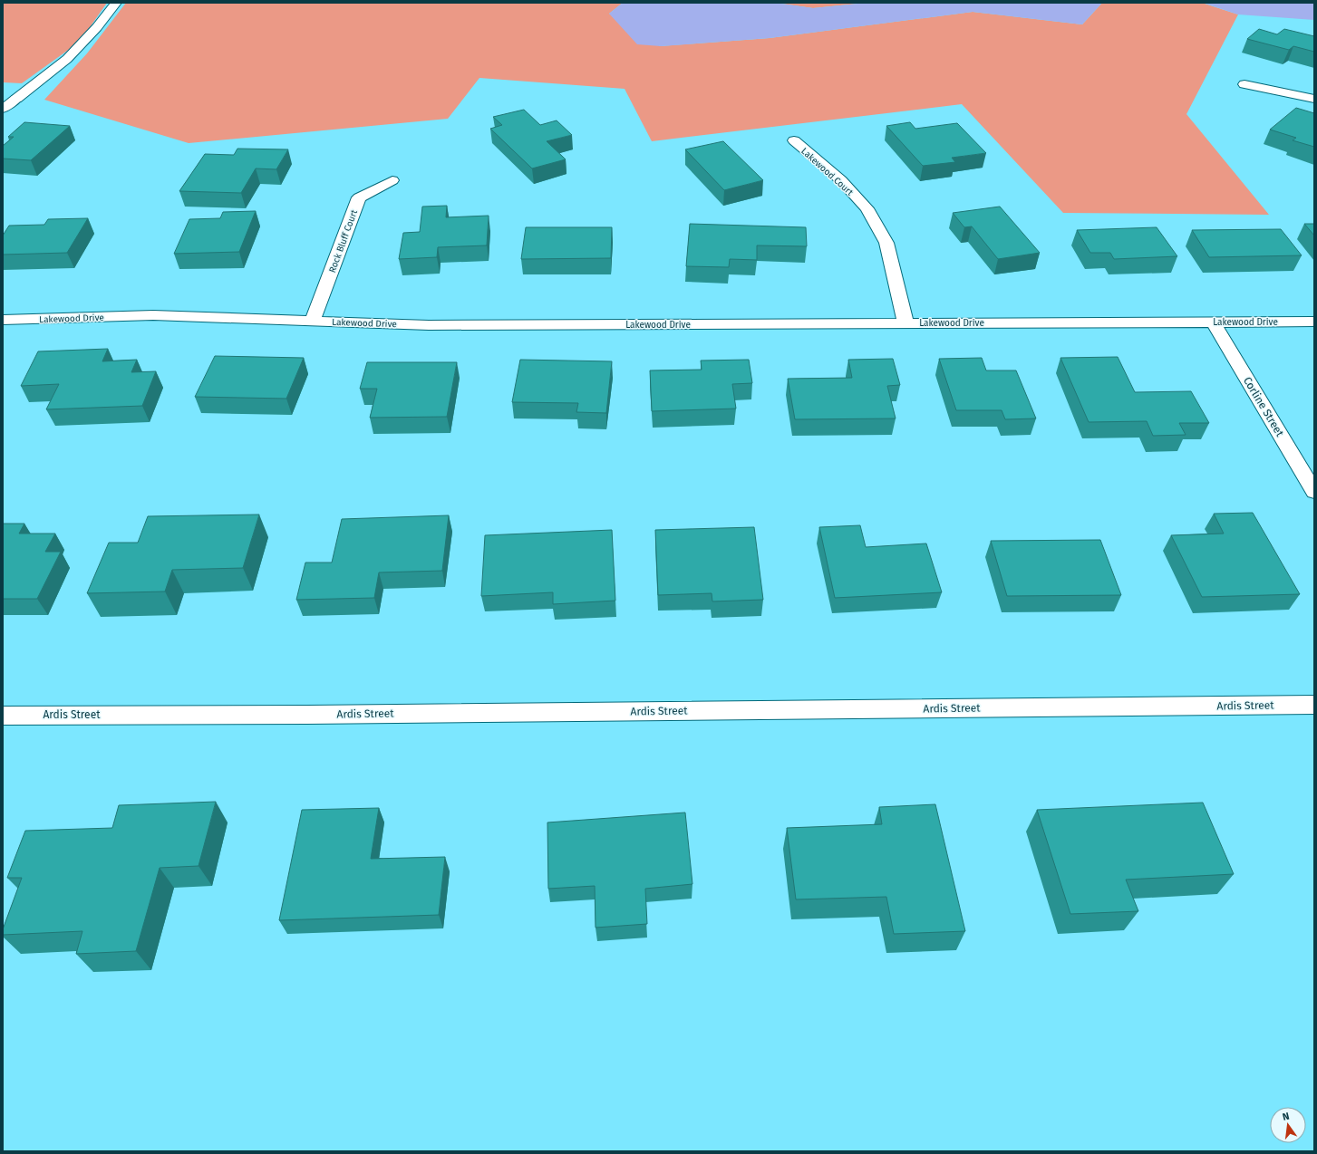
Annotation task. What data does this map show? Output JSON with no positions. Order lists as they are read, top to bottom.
{
  "streets": {
    "street": [
      "Lakewood Court",
      "Rock Bluff Court",
      "Lakewood Drive",
      "Corline Street",
      "Ardis Street"
    ]
  },
  "crossings": [
    ["Lakewood Court", "Lakewood Drive"],
    ["Rock Bluff Court", "Lakewood Drive"],
    ["Lakewood Drive", "Corline Street"]
  ],
  "north": "top"
}
